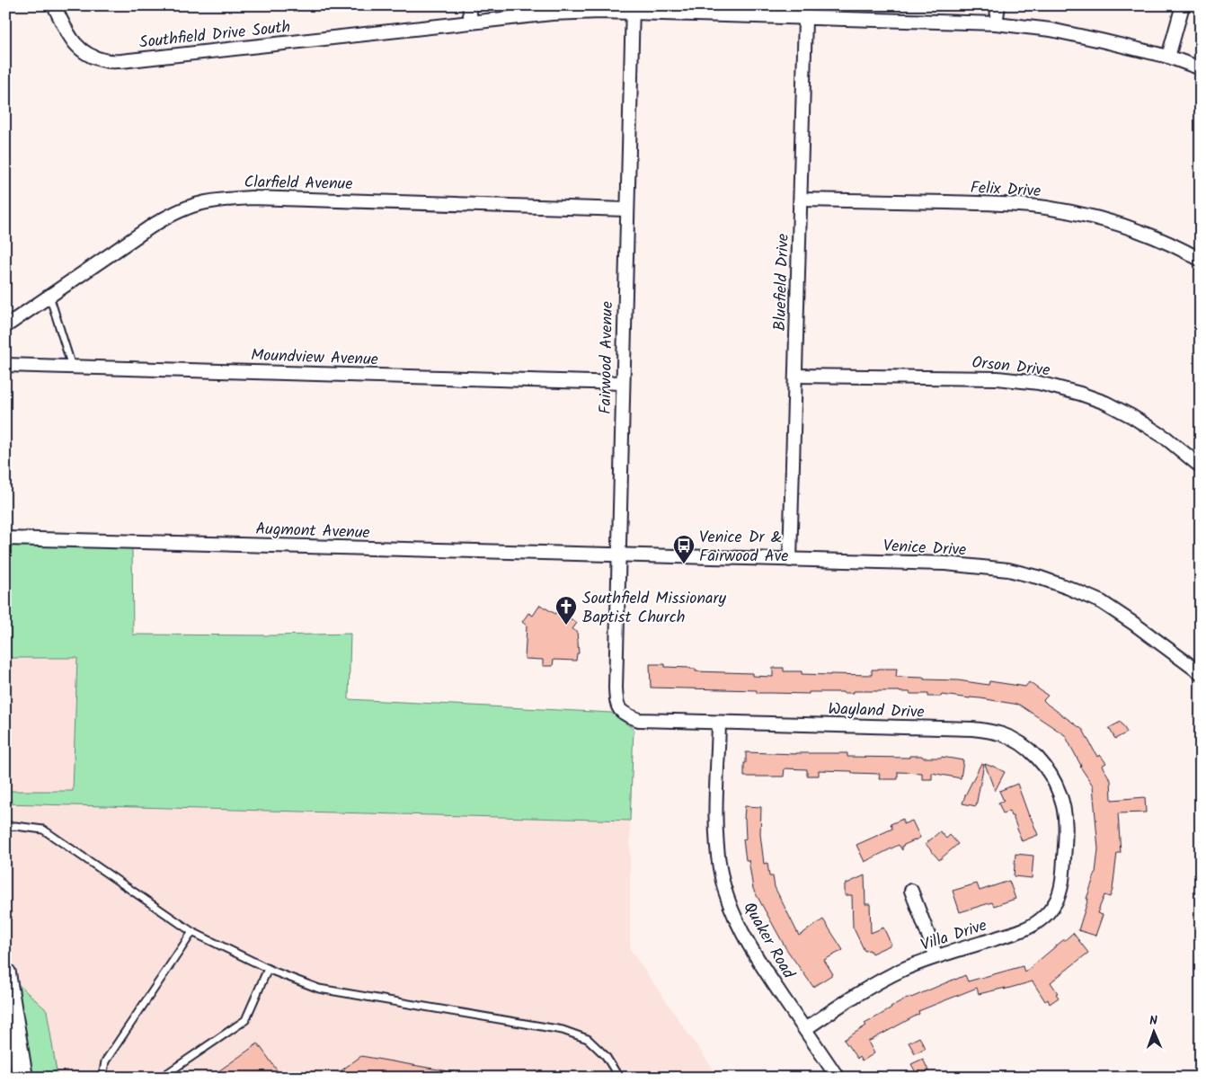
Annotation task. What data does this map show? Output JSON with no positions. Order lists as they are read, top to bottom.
{
  "streets": {
    "street": [
      "Southfield Drive South",
      "Clarfield Avenue",
      "Felix Drive",
      "Bluefield Drive",
      "Moundview Avenue",
      "Fairwood Avenue",
      "Orson Drive",
      "Augmont Avenue",
      "Venice Drive",
      "Wayland Drive",
      "Villa Drive",
      "Quaker Road"
    ]
  },
  "crossings": [
    ["Southfield Drive South", "Bluefield Drive"],
    ["Southfield Drive South", "Fairwood Avenue"],
    ["Clarfield Avenue", "Fairwood Avenue"],
    ["Felix Drive", "Bluefield Drive"],
    ["Bluefield Drive", "Orson Drive"],
    ["Bluefield Drive", "Venice Drive"],
    ["Moundview Avenue", "Fairwood Avenue"],
    ["Fairwood Avenue", "Augmont Avenue"],
    ["Fairwood Avenue", "Venice Drive"],
    ["Fairwood Avenue", "Wayland Drive"],
    ["Augmont Avenue", "Venice Drive"],
    ["Wayland Drive", "Villa Drive"],
    ["Wayland Drive", "Quaker Road"],
    ["Villa Drive", "Quaker Road"]
  ],
  "places": {
    "bus stop": ["Venice Dr & Fairwood Ave"],
    "church": ["Southfield Missionary Baptist Church"]
  },
  "north": "top"
}
